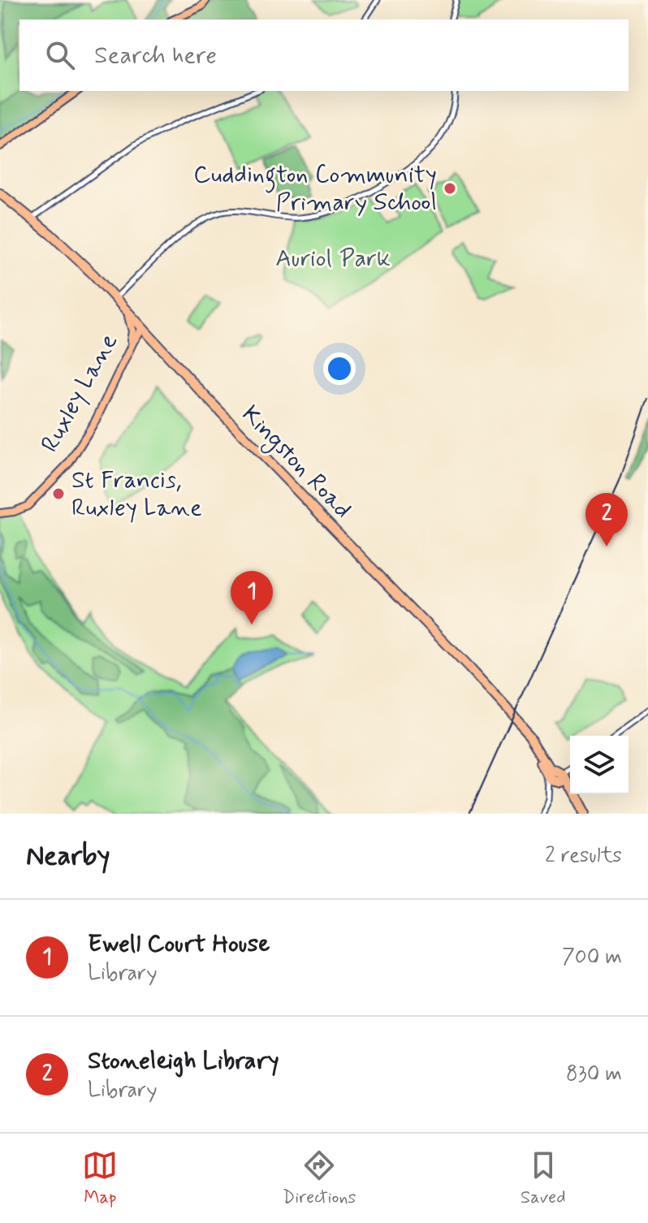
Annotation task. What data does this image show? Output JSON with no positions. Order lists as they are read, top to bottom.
{
  "streets": {
    "highway": ["Kingston Road"],
    "main road": ["Ruxley Lane"]
  },
  "crossings": [
    ["Ruxley Lane", "Kingston Road"]
  ],
  "parks": ["Auriol Park"],
  "places": ["Cuddington Community Primary School", "St Francis, Ruxley Lane"],
  "page": {
    "search": "Search here",
    "pins": ["2", "1"],
    "heading": ["Nearby", "2 results"],
    "list": [
      {
        "mark": "1",
        "name": "Ewell Court House",
        "note": "Library",
        "value": "700 m"
      },
      {
        "mark": "2",
        "name": "Stoneleigh Library",
        "note": "Library",
        "value": "830 m"
      }
    ],
    "nav": ["Map", "Directions", "Saved"]
  }
}
